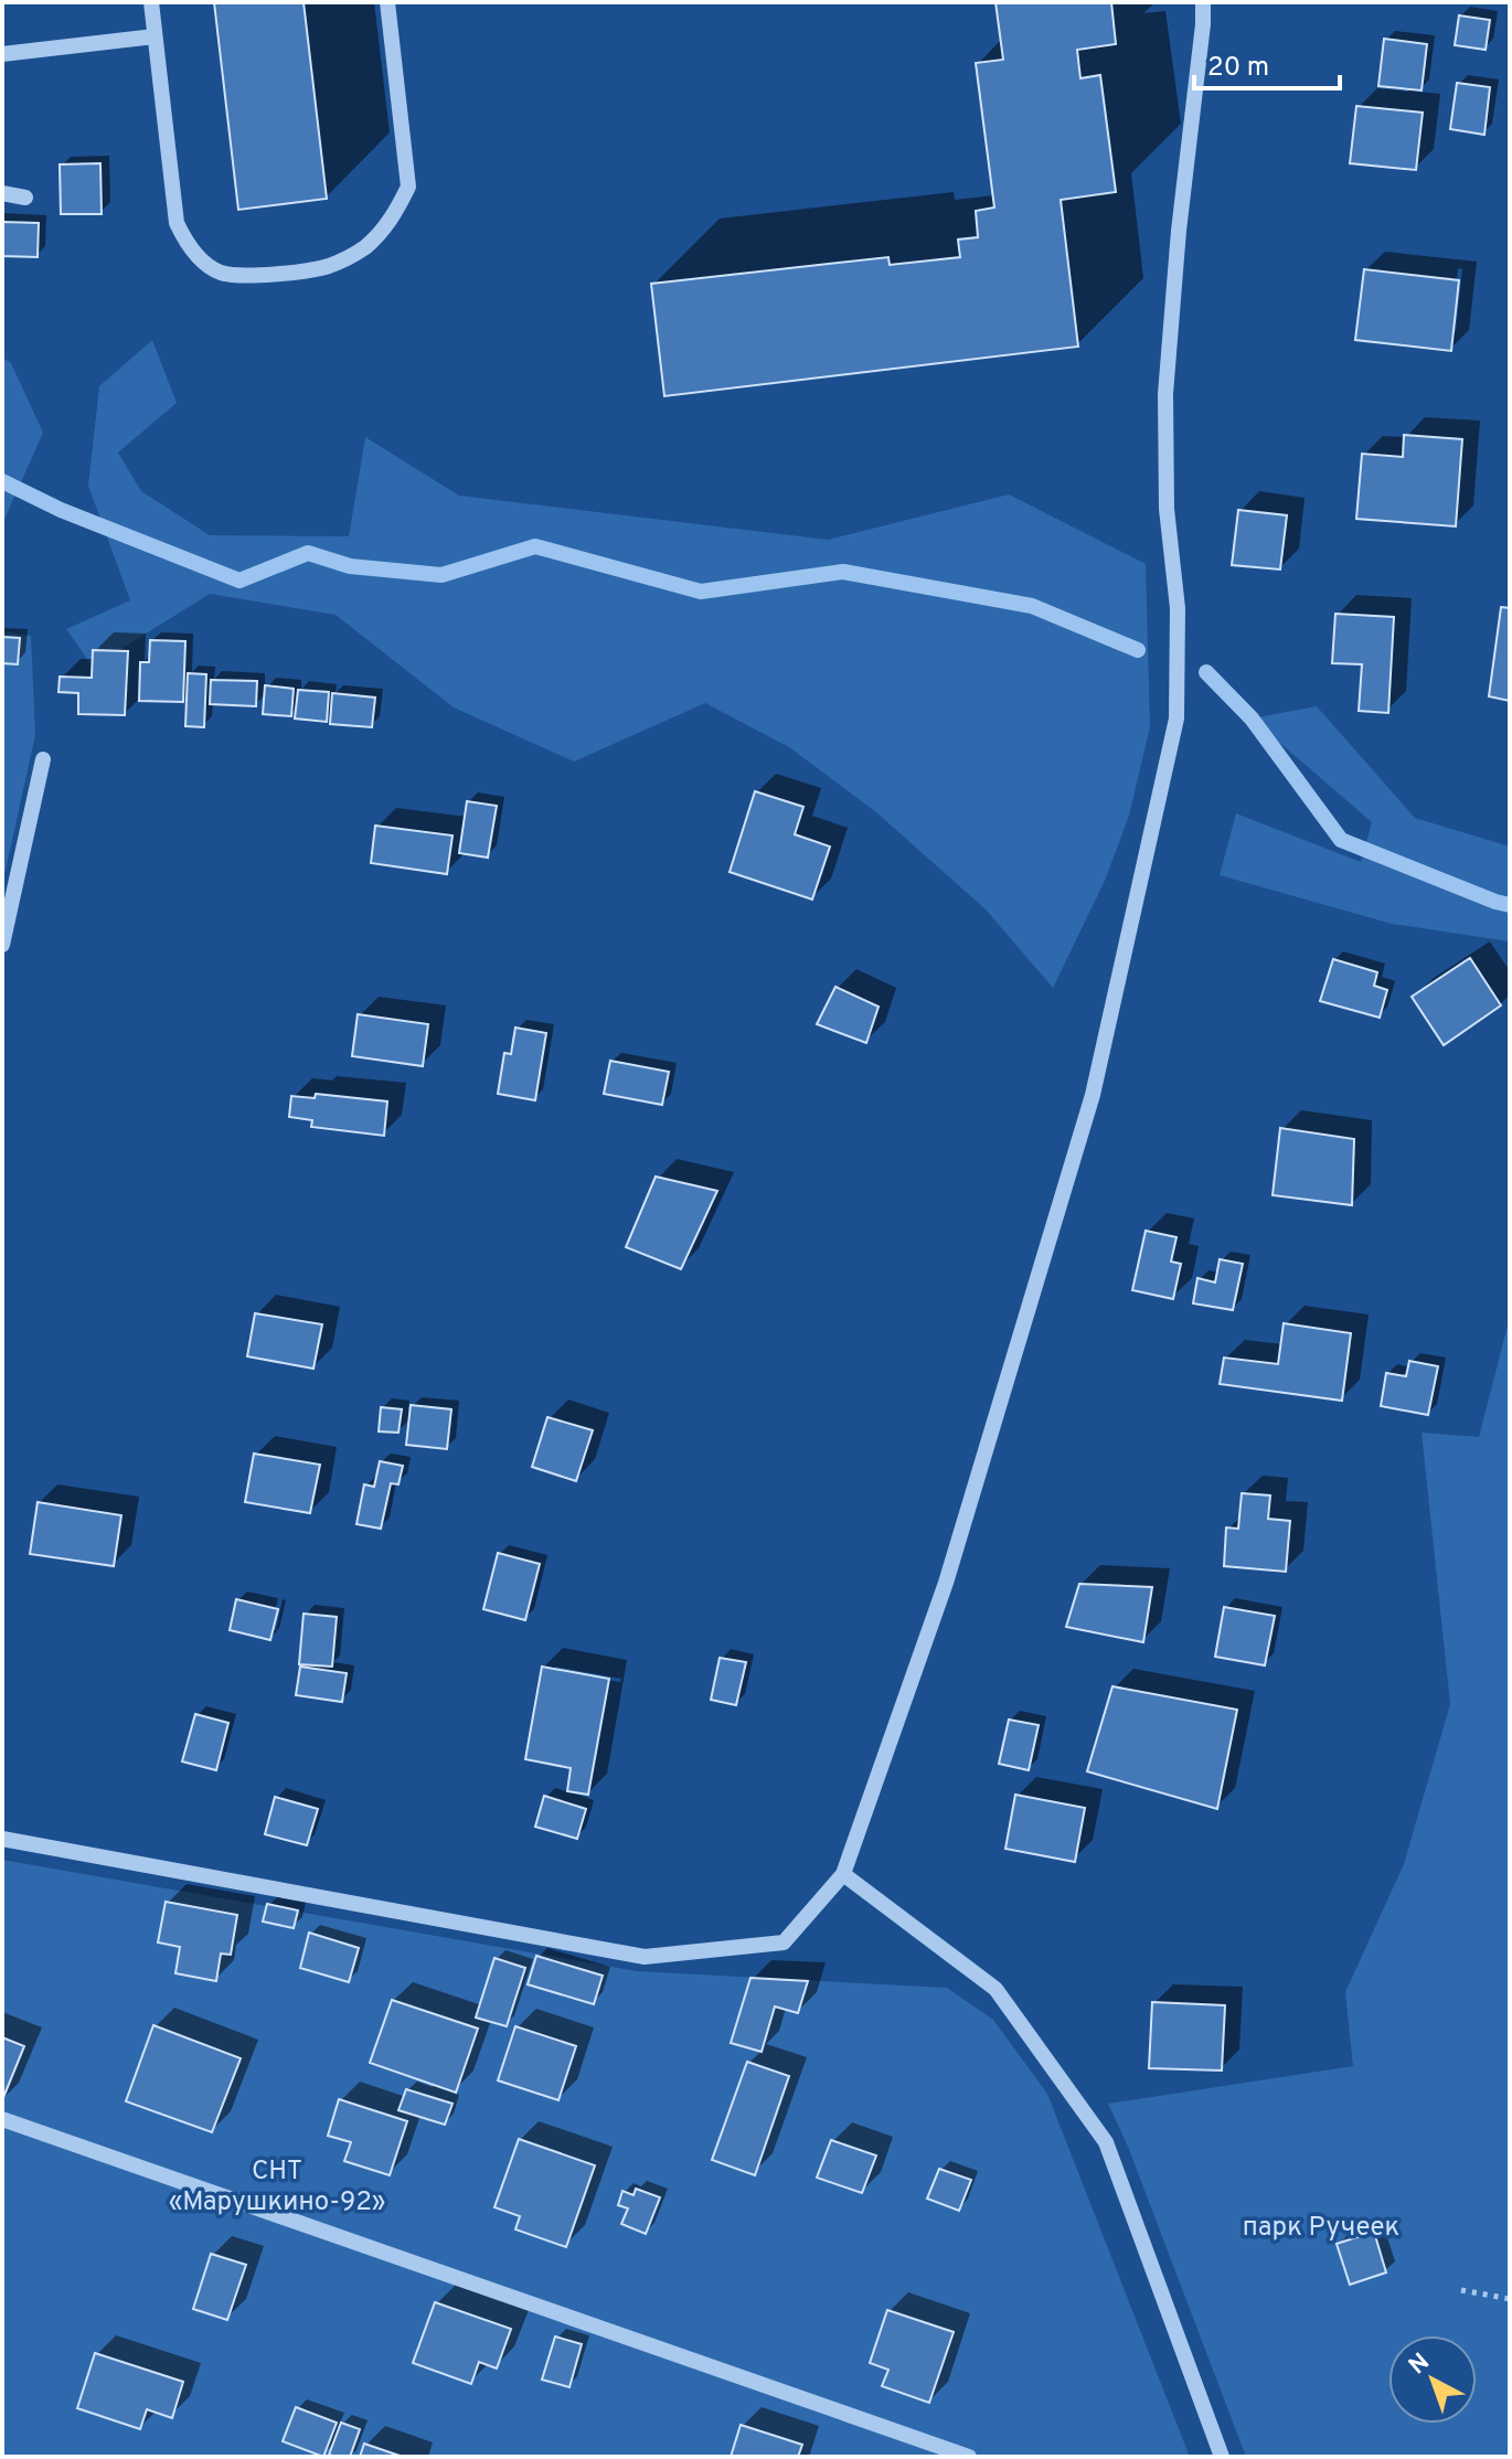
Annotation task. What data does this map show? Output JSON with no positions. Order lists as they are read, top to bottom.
{
  "parks": ["СНТ «Марушкино-92»", "парк Ручеек"],
  "scale_bar": "20 m",
  "north": "top left"
}
